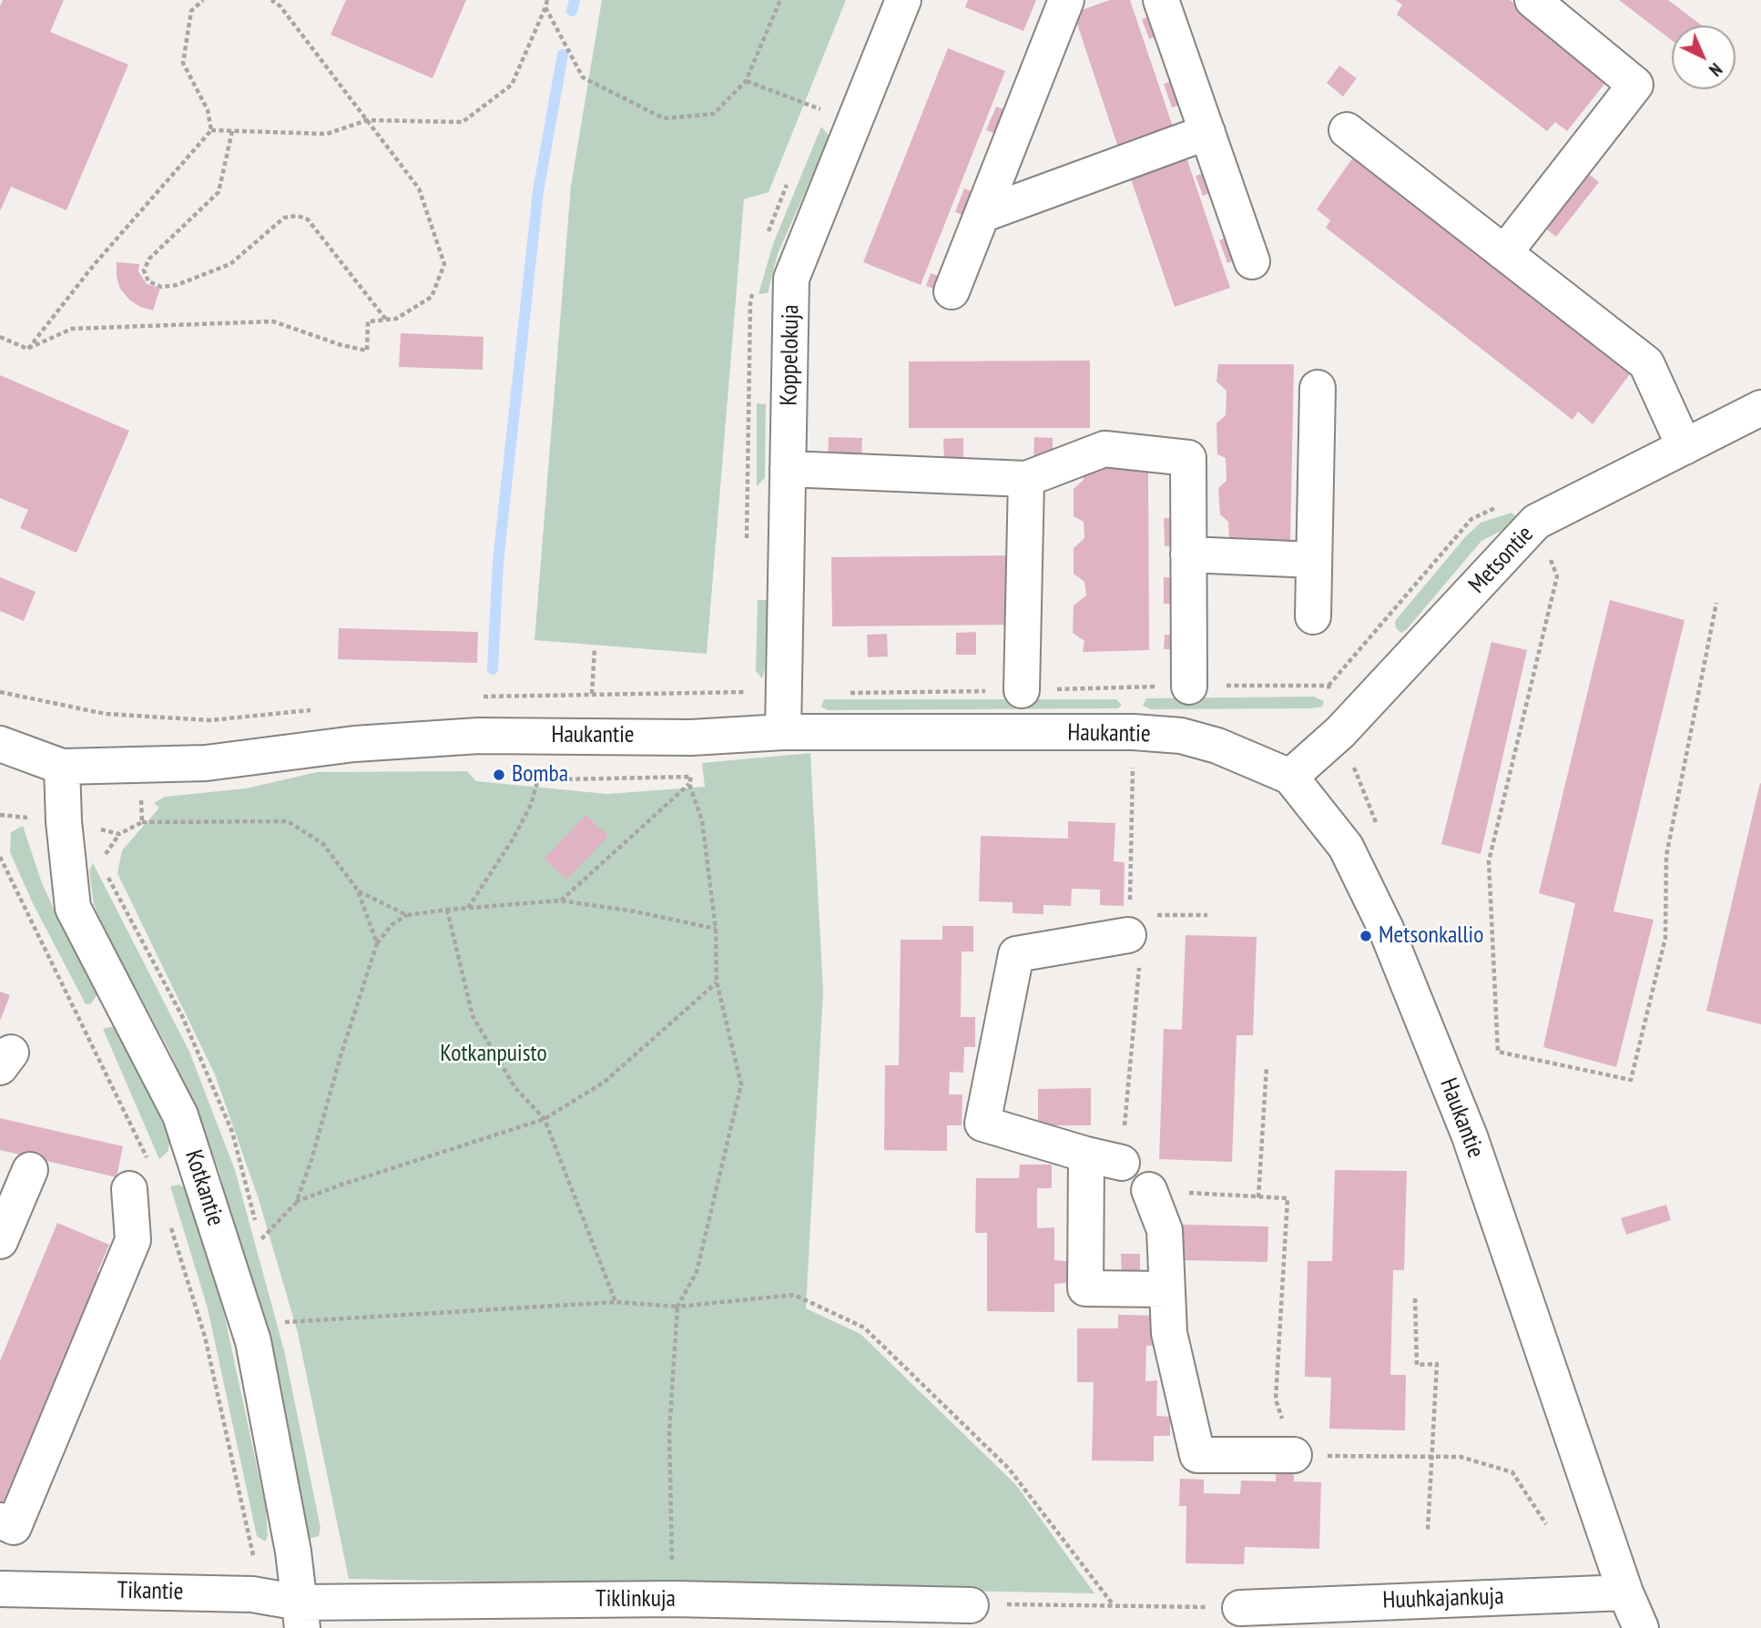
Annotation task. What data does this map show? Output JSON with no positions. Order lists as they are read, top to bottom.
{
  "streets": {
    "street": [
      "Koppelokuja",
      "Metsontie",
      "Haukantie",
      "Kotkantie",
      "Tikantie",
      "Huuhkajankuja",
      "Tiklinkuja"
    ]
  },
  "crossings": [
    ["Koppelokuja", "Haukantie"],
    ["Metsontie", "Haukantie"],
    ["Haukantie", "Kotkantie"],
    ["Haukantie", "Huuhkajankuja"],
    ["Kotkantie", "Tikantie"],
    ["Kotkantie", "Tiklinkuja"],
    ["Tikantie", "Tiklinkuja"]
  ],
  "parks": ["Kotkanpuisto"],
  "places": ["Bomba", "Metsonkallio"],
  "north": "bottom right"
}
